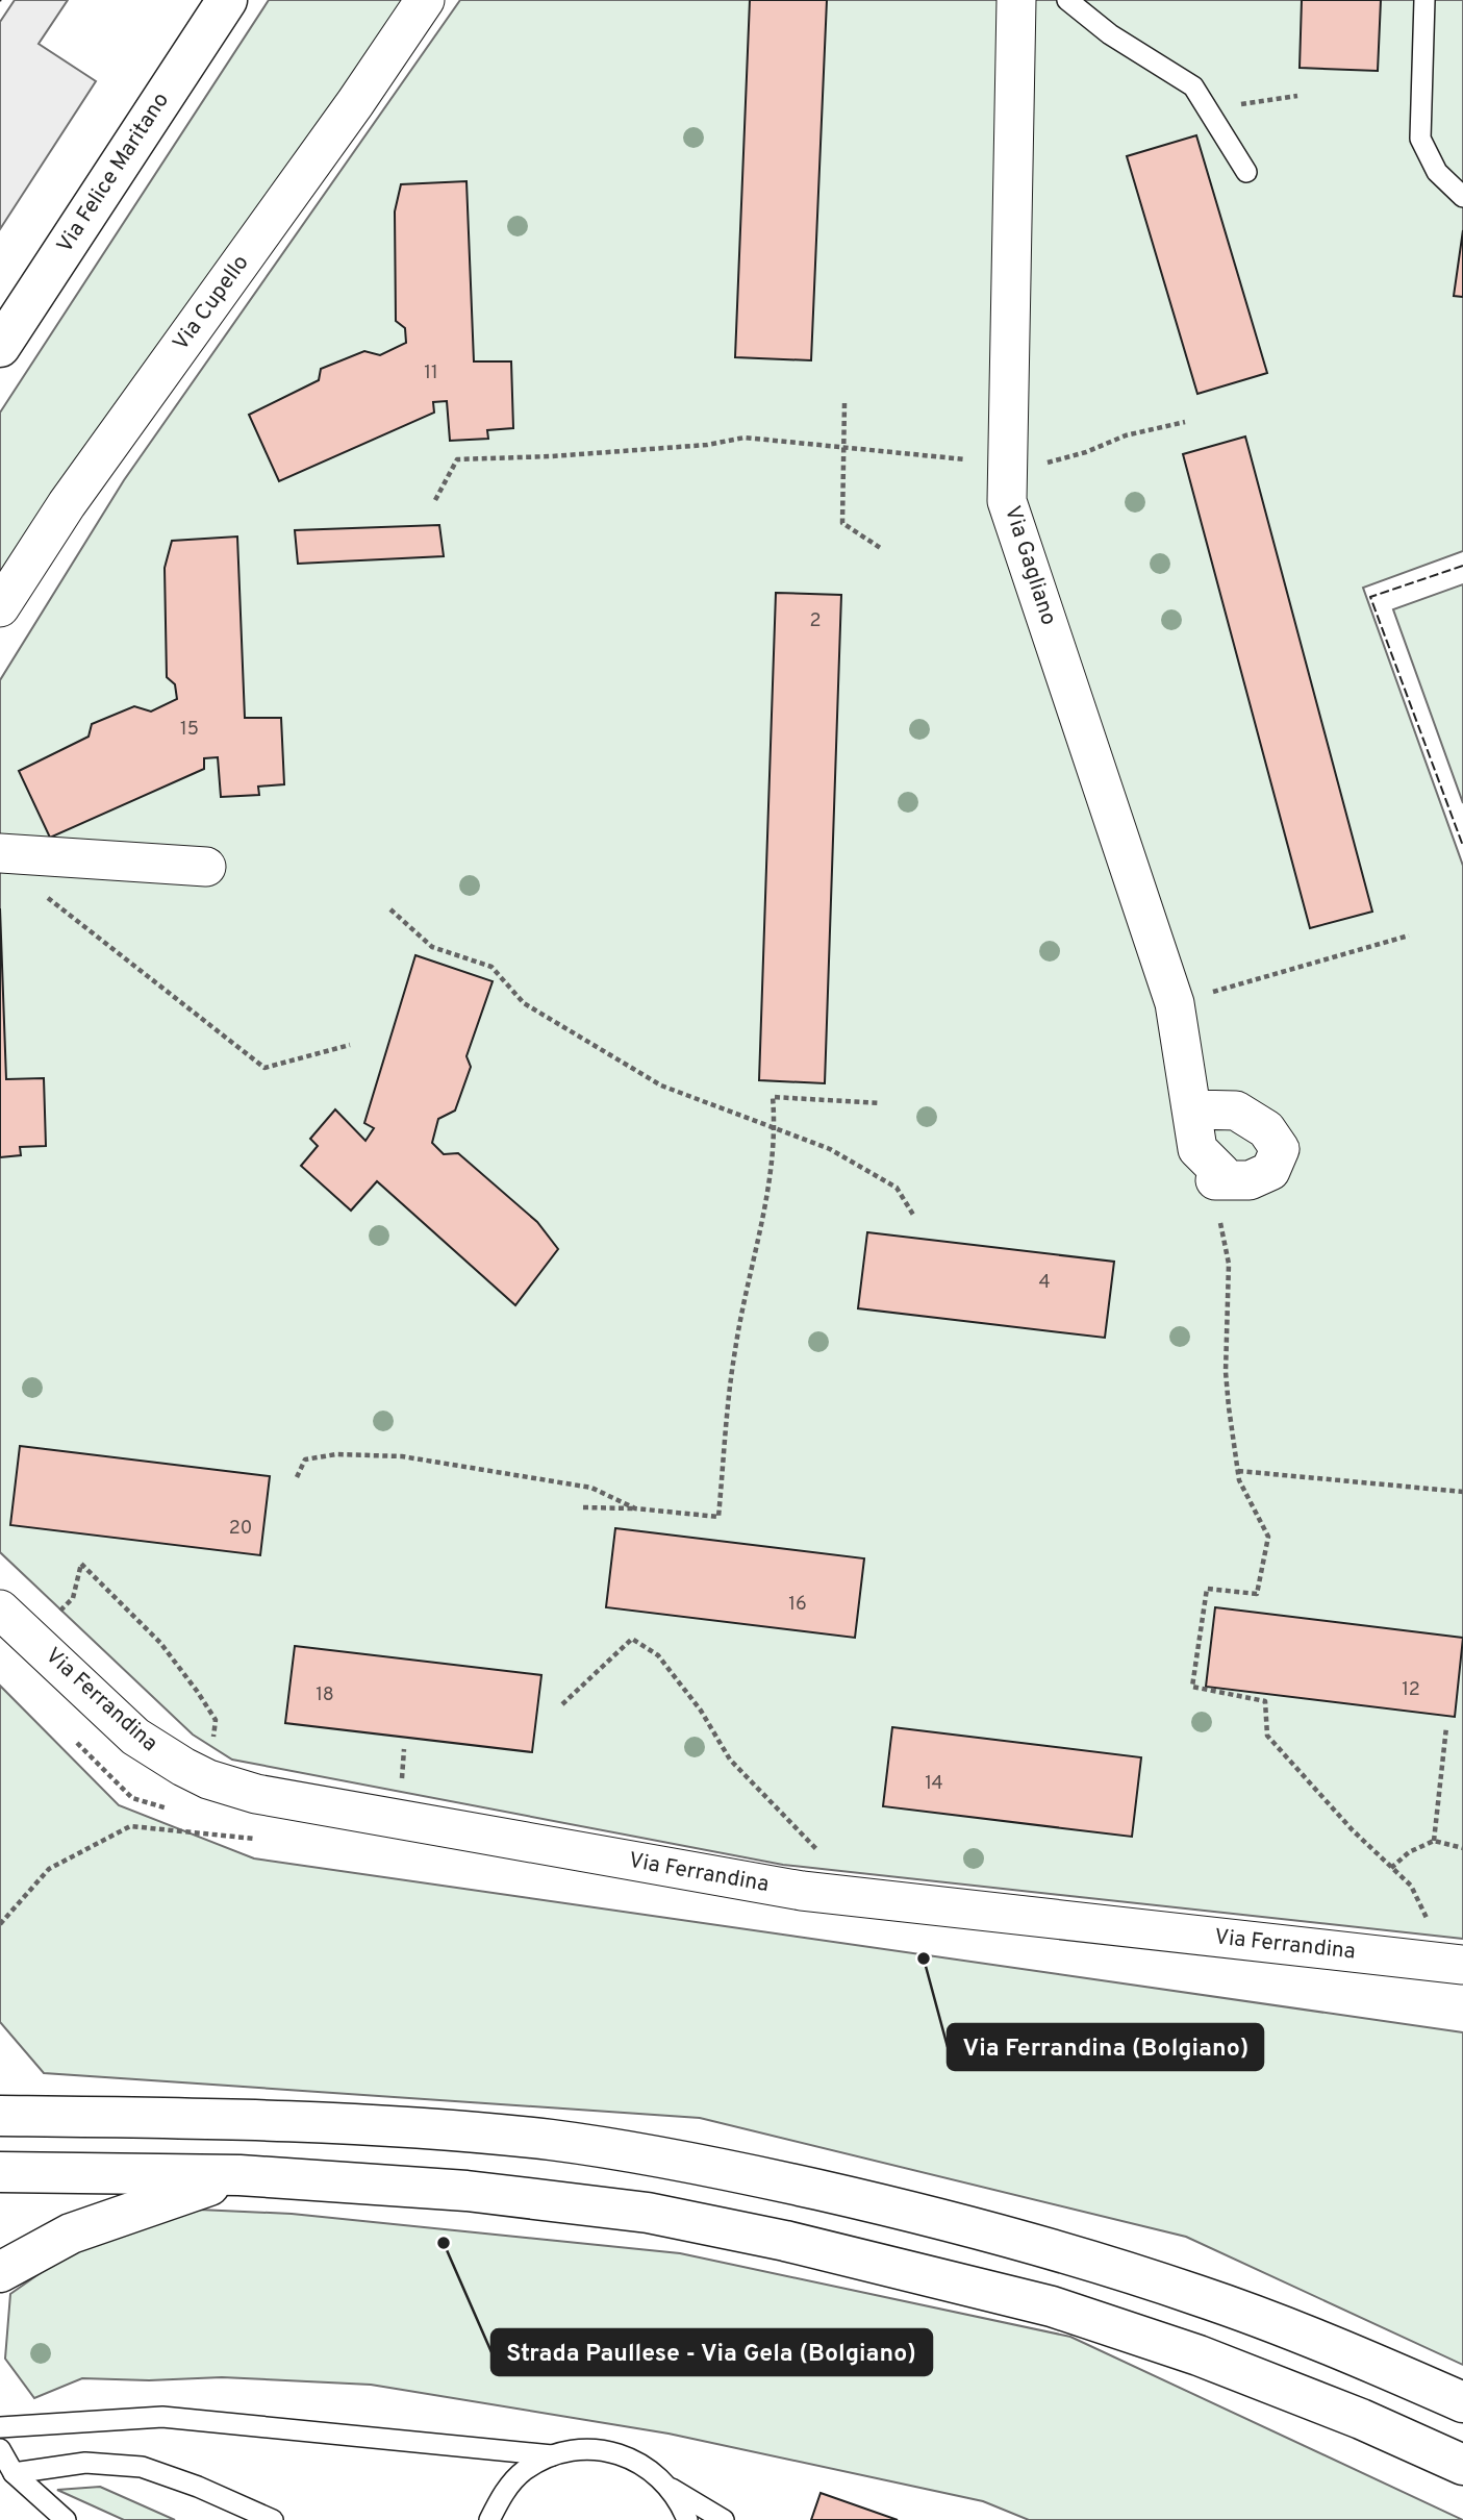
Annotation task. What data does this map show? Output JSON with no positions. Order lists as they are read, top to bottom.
{
  "streets": {
    "main road": ["Via Felice Maritano"],
    "street": ["Via Cupello", "Via Gagliano", "Via Ferrandina"]
  },
  "places": ["Via Ferrandina (Bolgiano)", "Strada Paullese - Via Gela (Bolgiano)"],
  "house_numbers": [
    "11",
    "2",
    "15",
    "4",
    "20",
    "16",
    "12",
    "18",
    "14"
  ]
}
